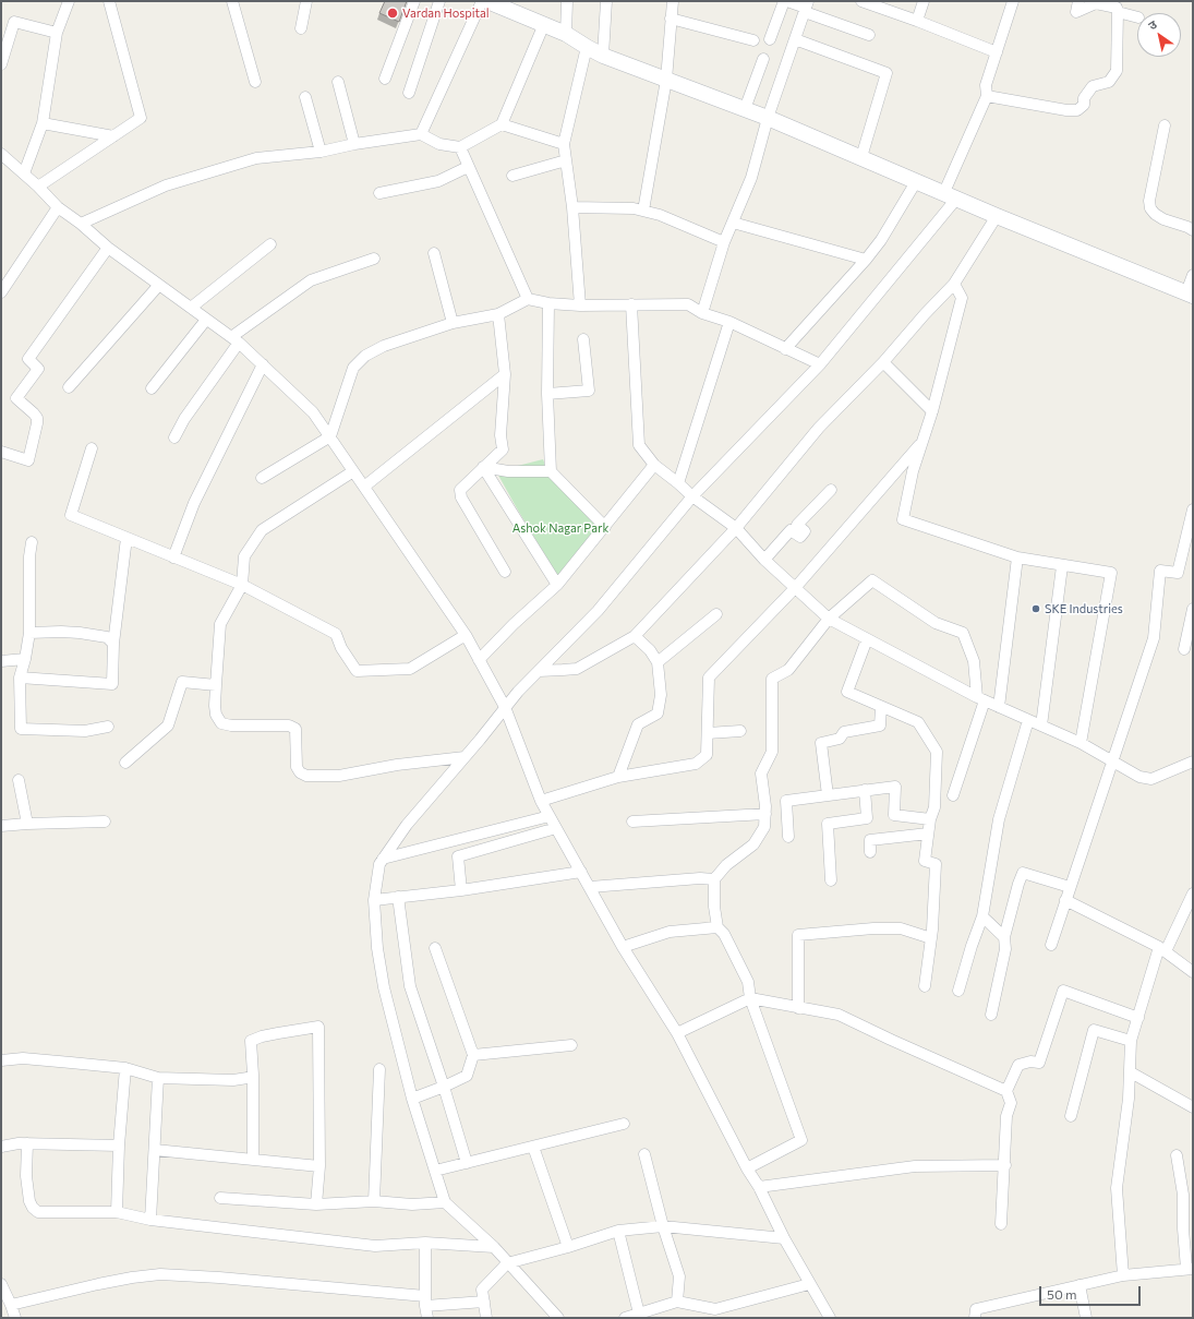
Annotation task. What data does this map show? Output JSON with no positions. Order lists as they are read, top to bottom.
{
  "parks": ["Ashok Nagar Park"],
  "places": ["Vardan Hospital", "SKE Industries"],
  "scale_bar": "50 m",
  "north": "top left"
}
